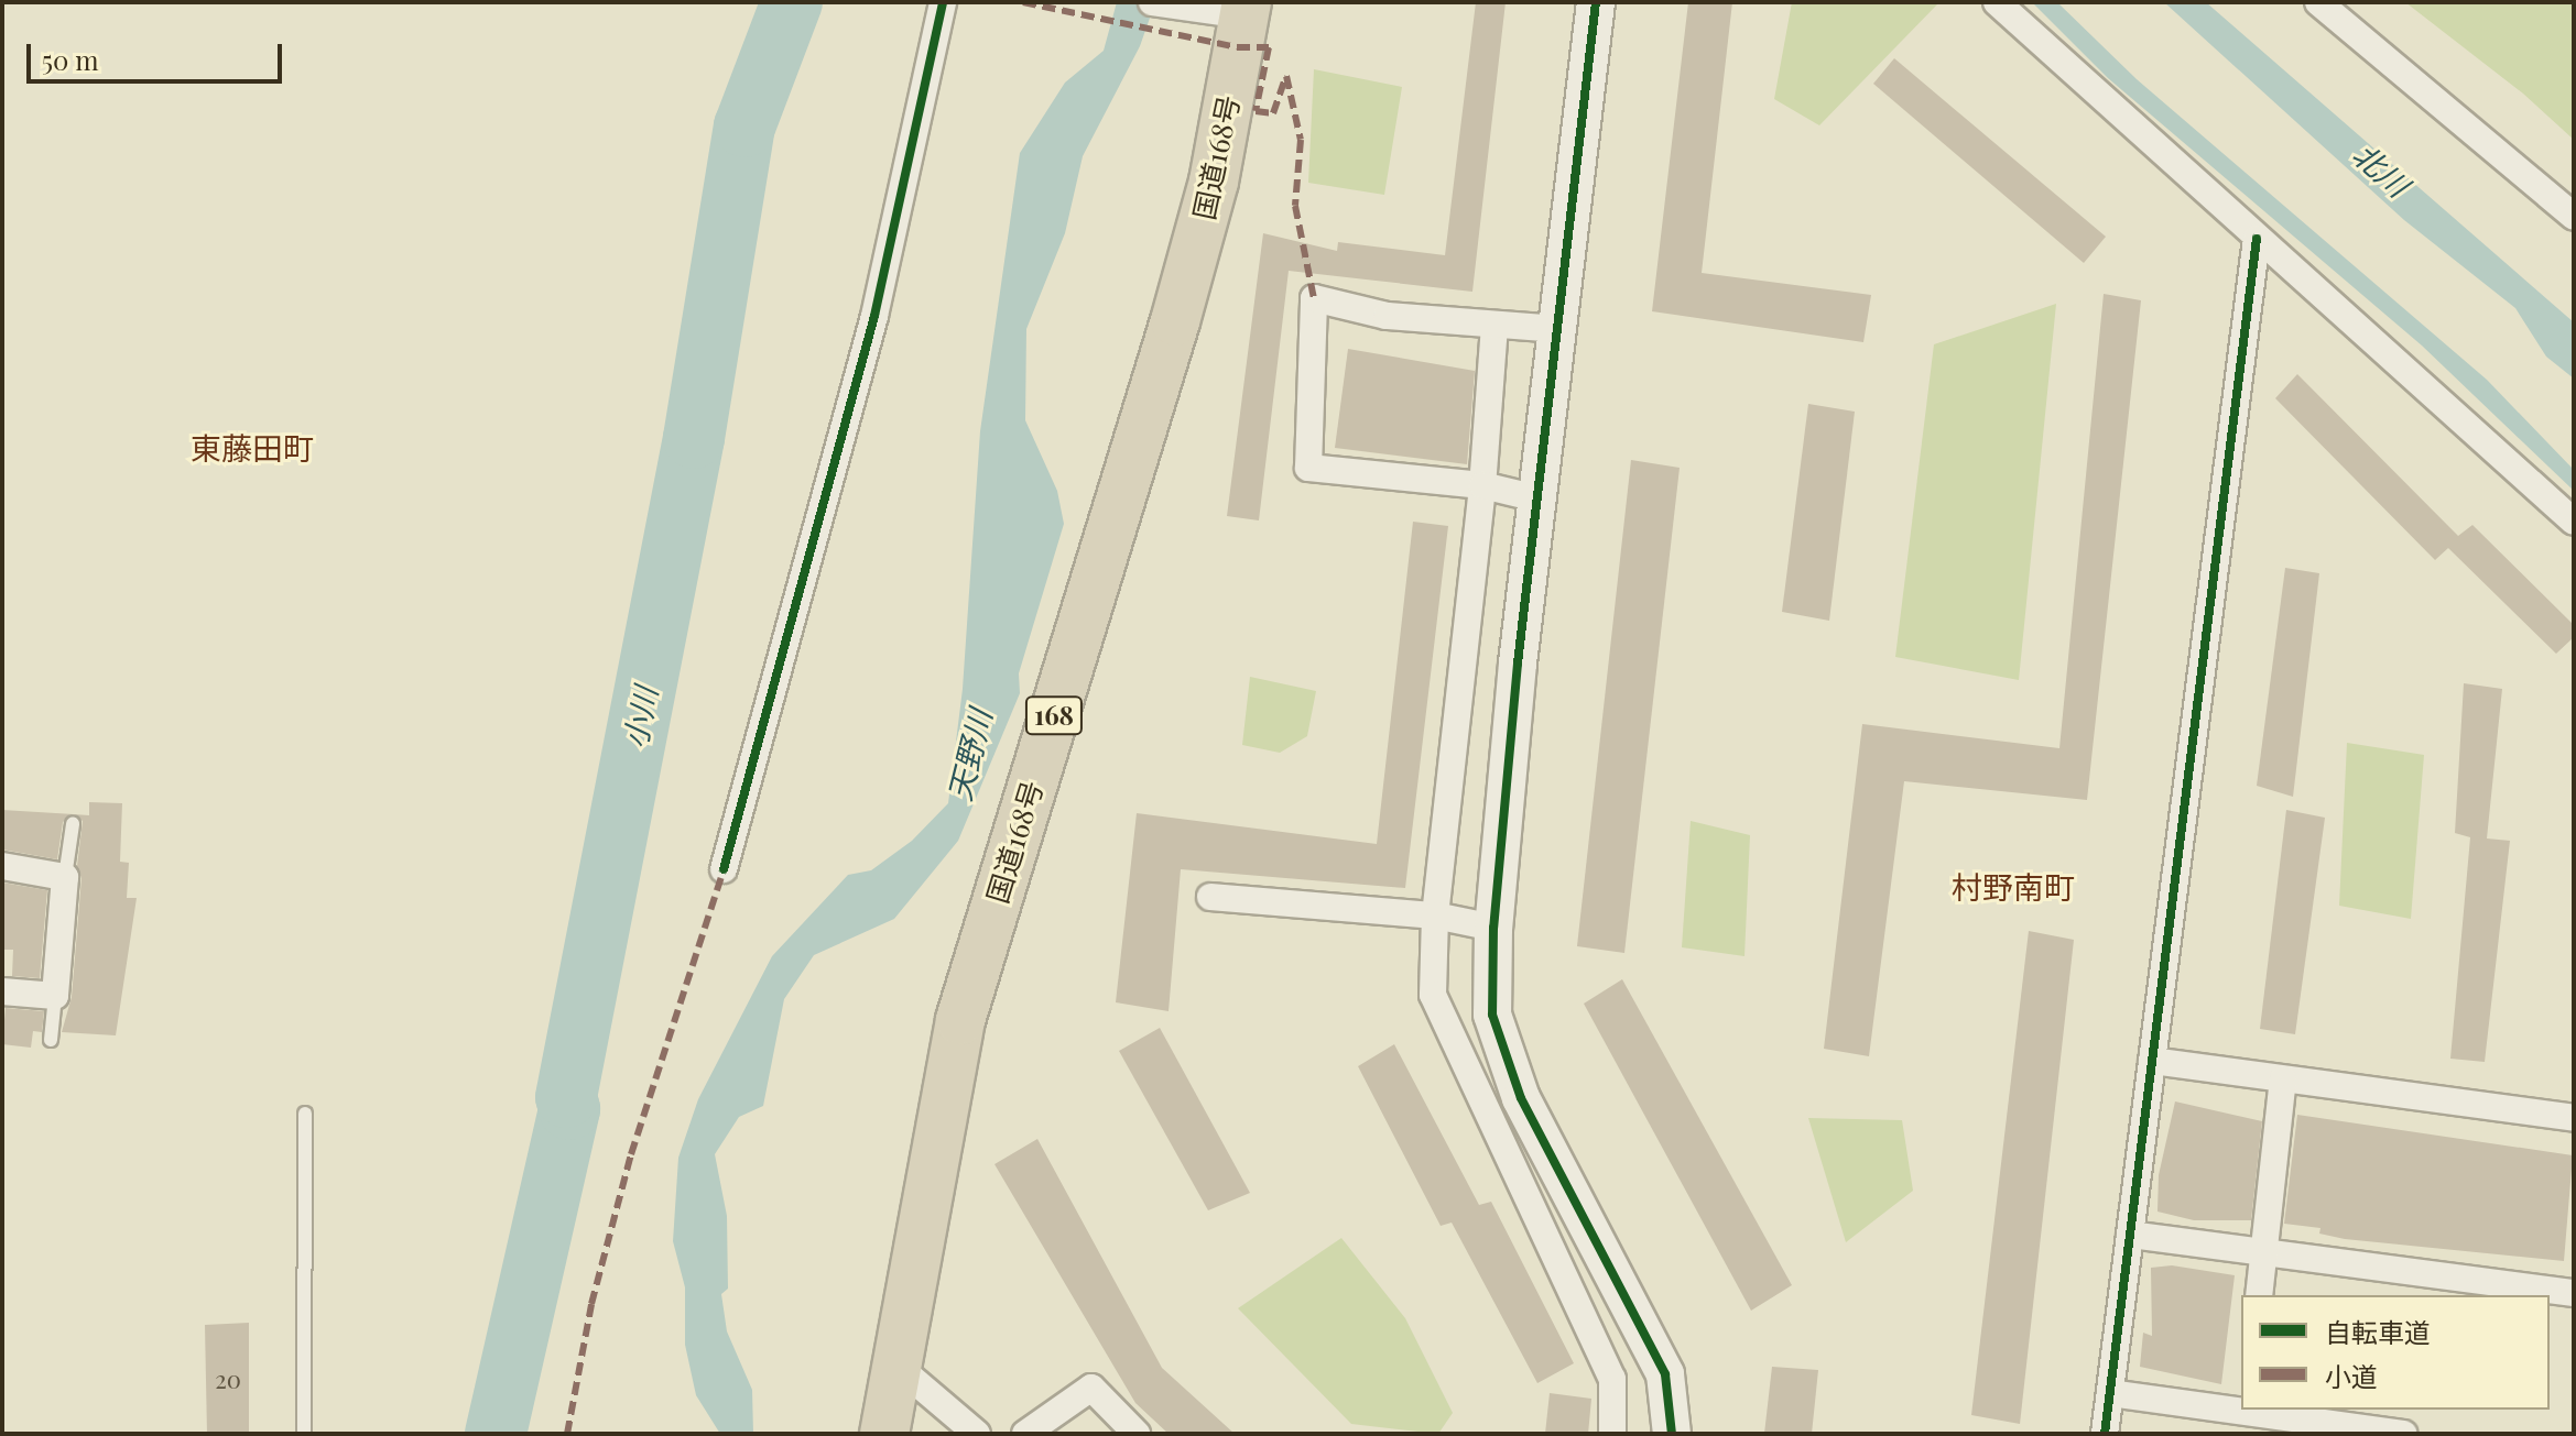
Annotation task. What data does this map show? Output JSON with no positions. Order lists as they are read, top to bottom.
{
  "streets": {
    "highway": ["国道168号", "168"]
  },
  "districts": ["東藤田町", "村野南町"],
  "water": ["北川", "小川", "天野川"],
  "house_numbers": ["20"],
  "legend": ["自転車道", "小道"],
  "scale_bar": "50 m"
}
